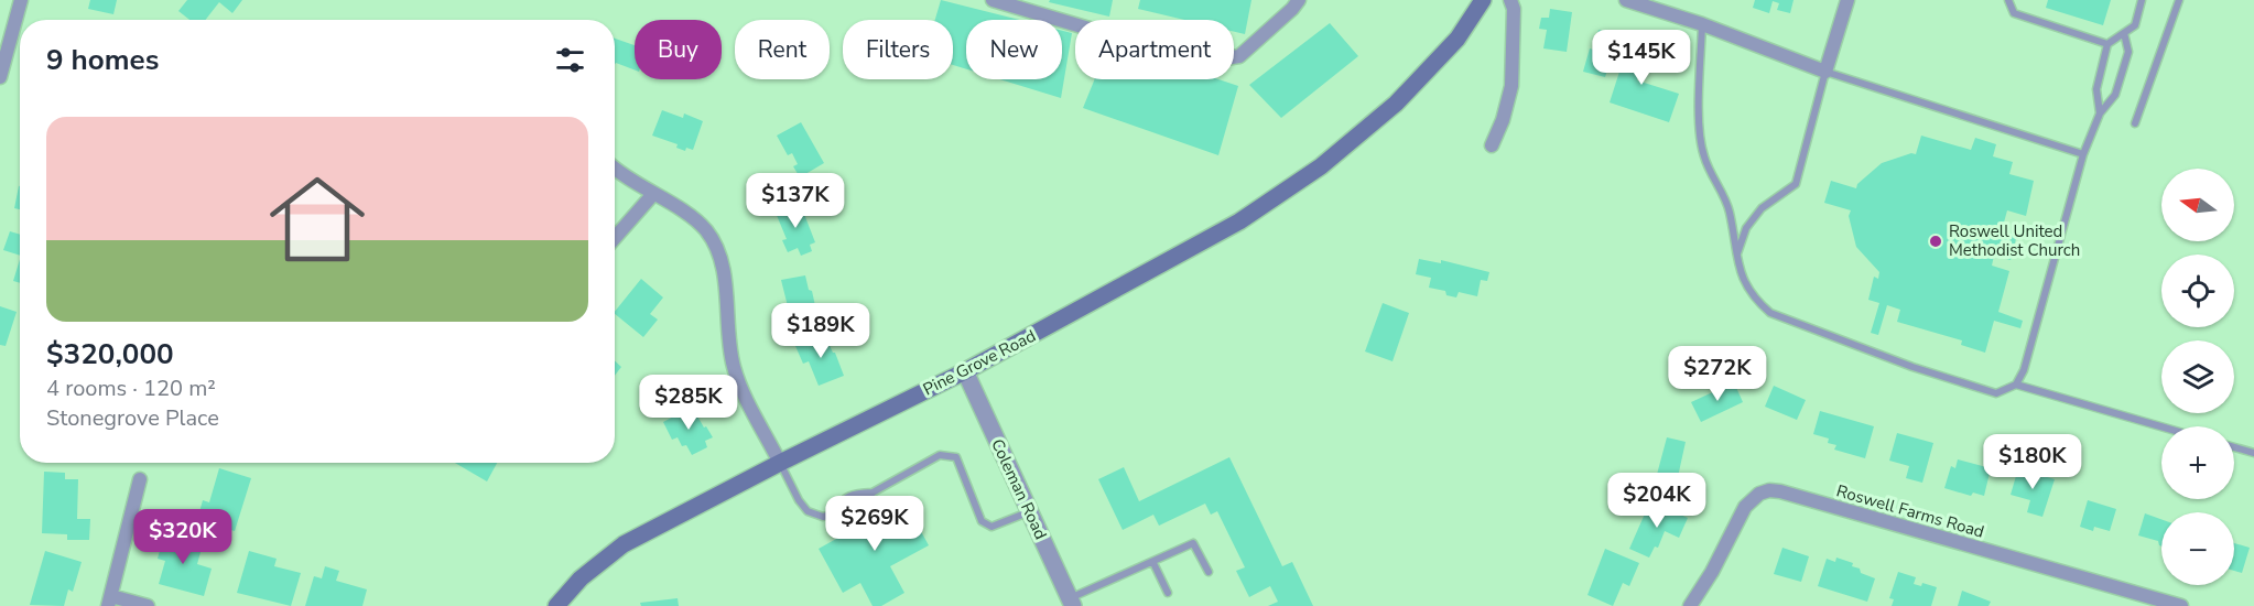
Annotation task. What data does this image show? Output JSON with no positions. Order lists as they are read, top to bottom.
{
  "streets": {
    "main road": ["Pine Grove Road"],
    "street": ["Coleman Road", "Roswell Farms Road"]
  },
  "crossings": [
    ["Pine Grove Road", "Coleman Road"]
  ],
  "places": ["Roswell United Methodist Church"],
  "north": "left",
  "page": {
    "chip": [
      "Buy",
      "Rent",
      "Filters",
      "New",
      "Apartment"
    ],
    "heading": "9 homes",
    "price": [
      "$145K",
      "$137K",
      "$189K",
      "$272K",
      "$285K",
      "$180K",
      "$204K",
      "$269K",
      "$320K"
    ],
    "list": [
      {
        "name": "$320,000",
        "note": "4 rooms · 120 m² · Stonegrove Place"
      }
    ],
    "map_buttons": ["+", "−"]
  }
}
